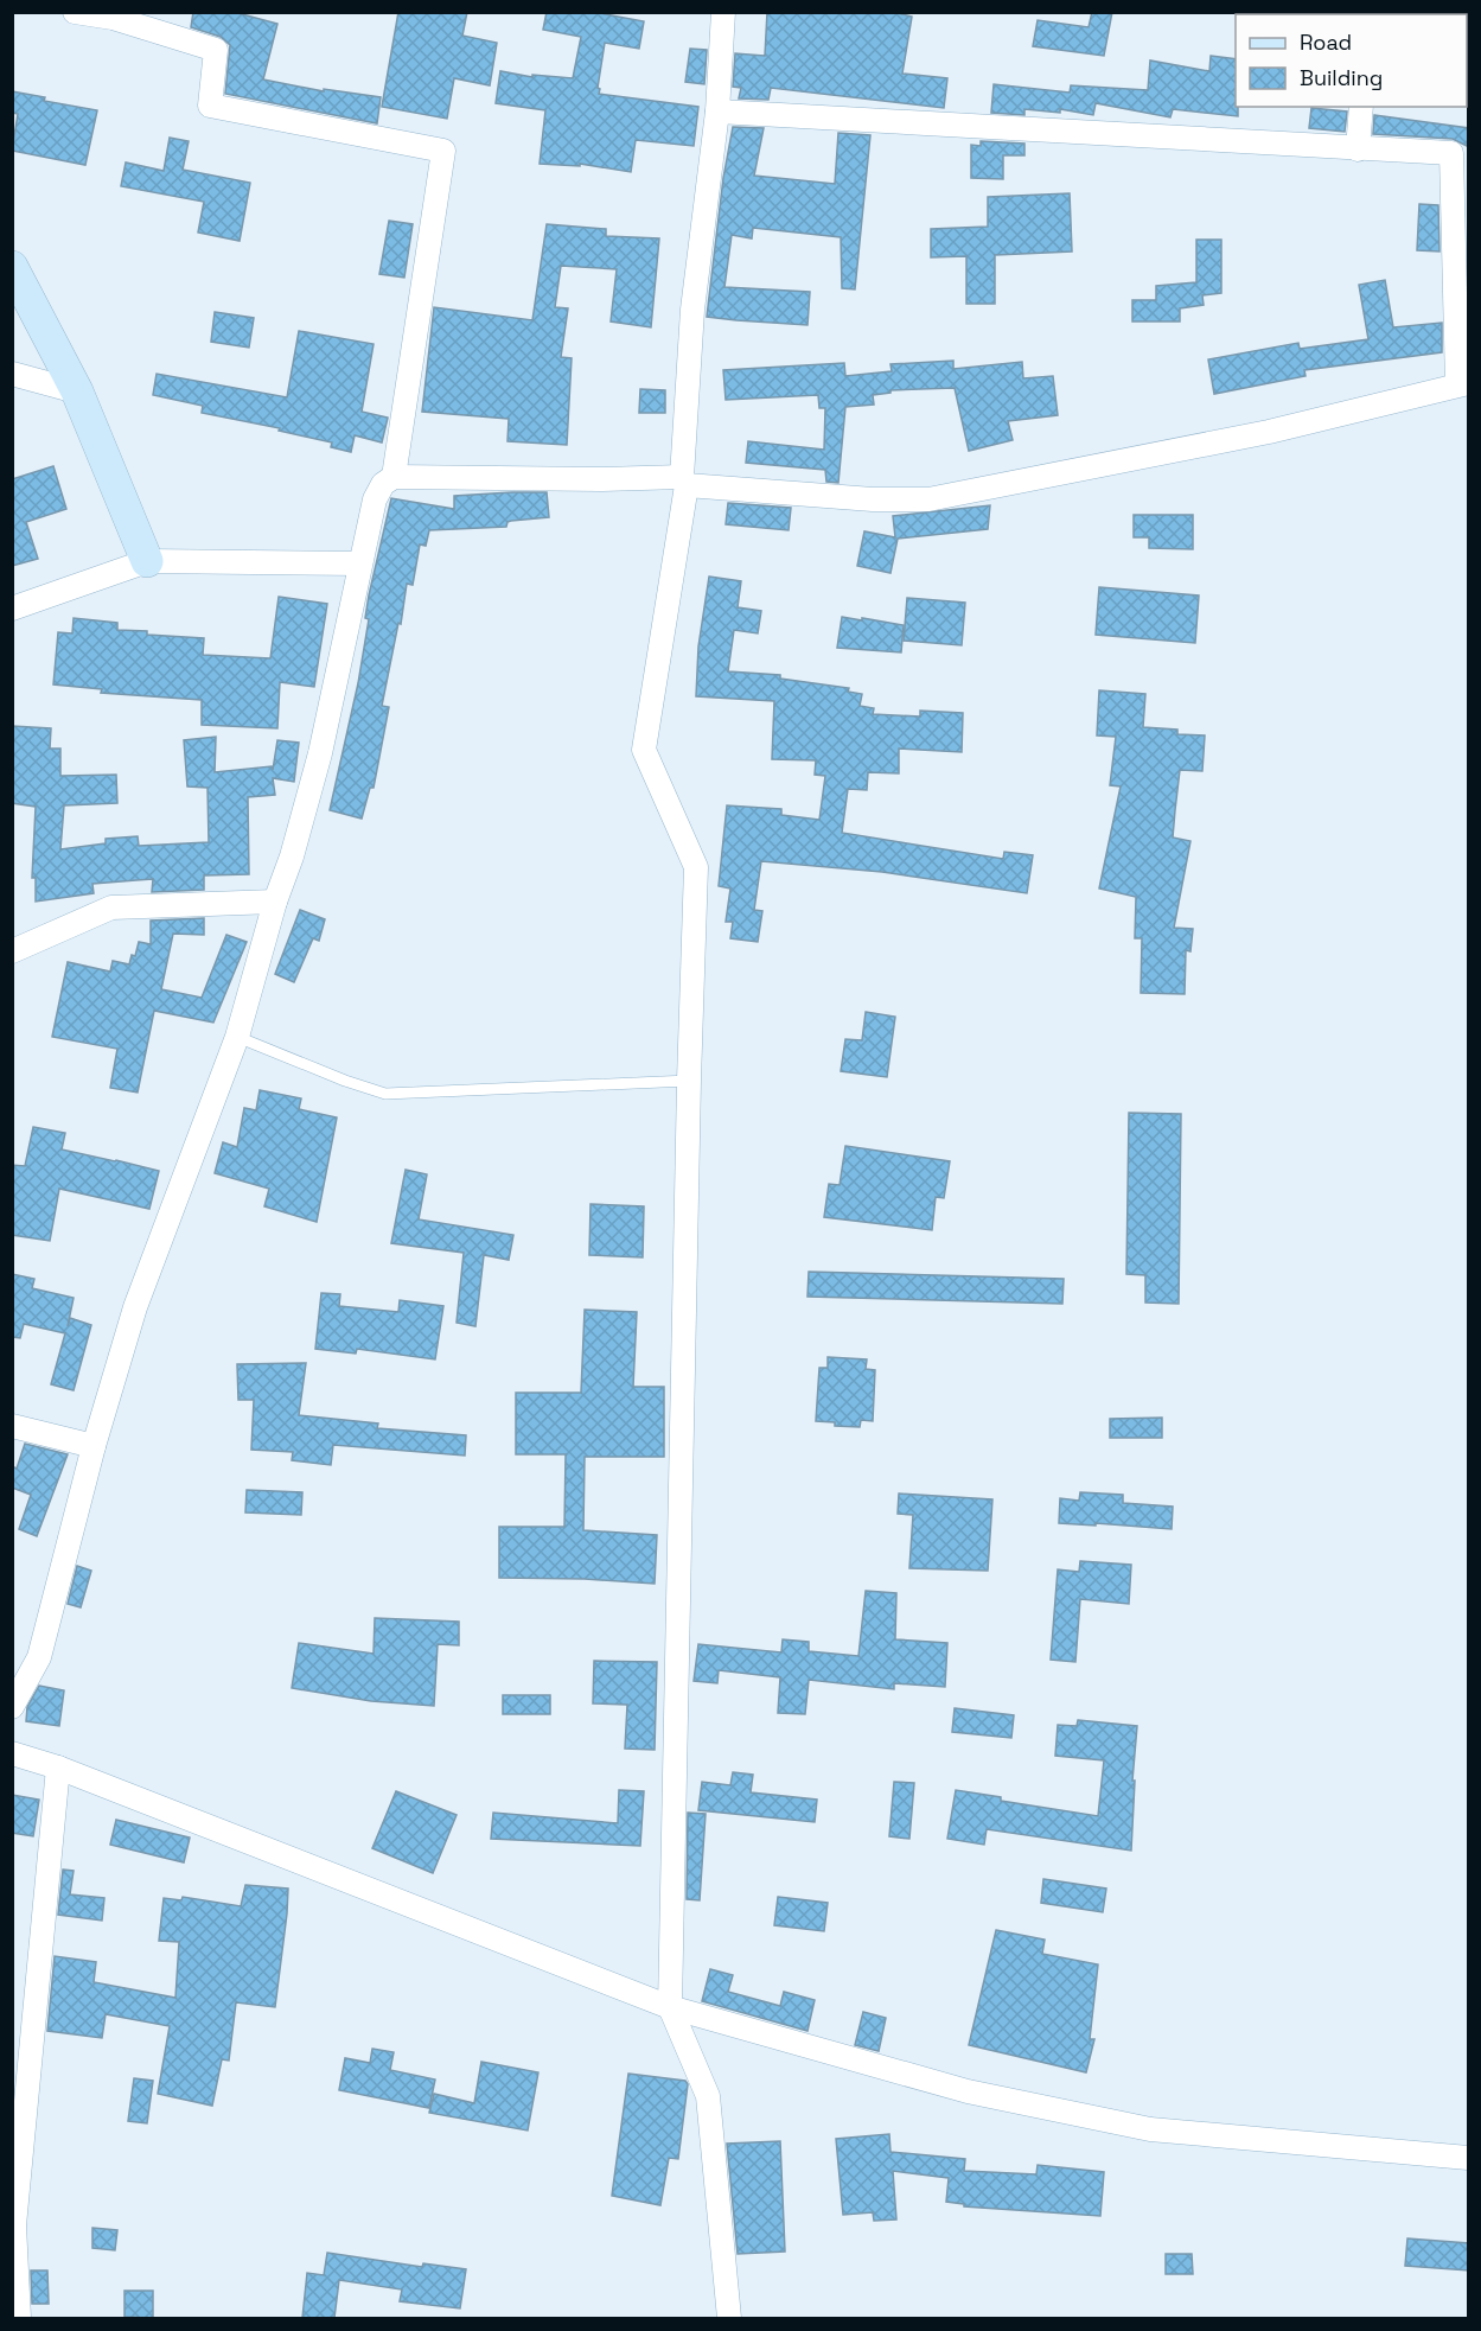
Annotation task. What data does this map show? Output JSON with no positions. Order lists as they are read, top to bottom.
{
  "legend": ["Road", "Building"]
}
